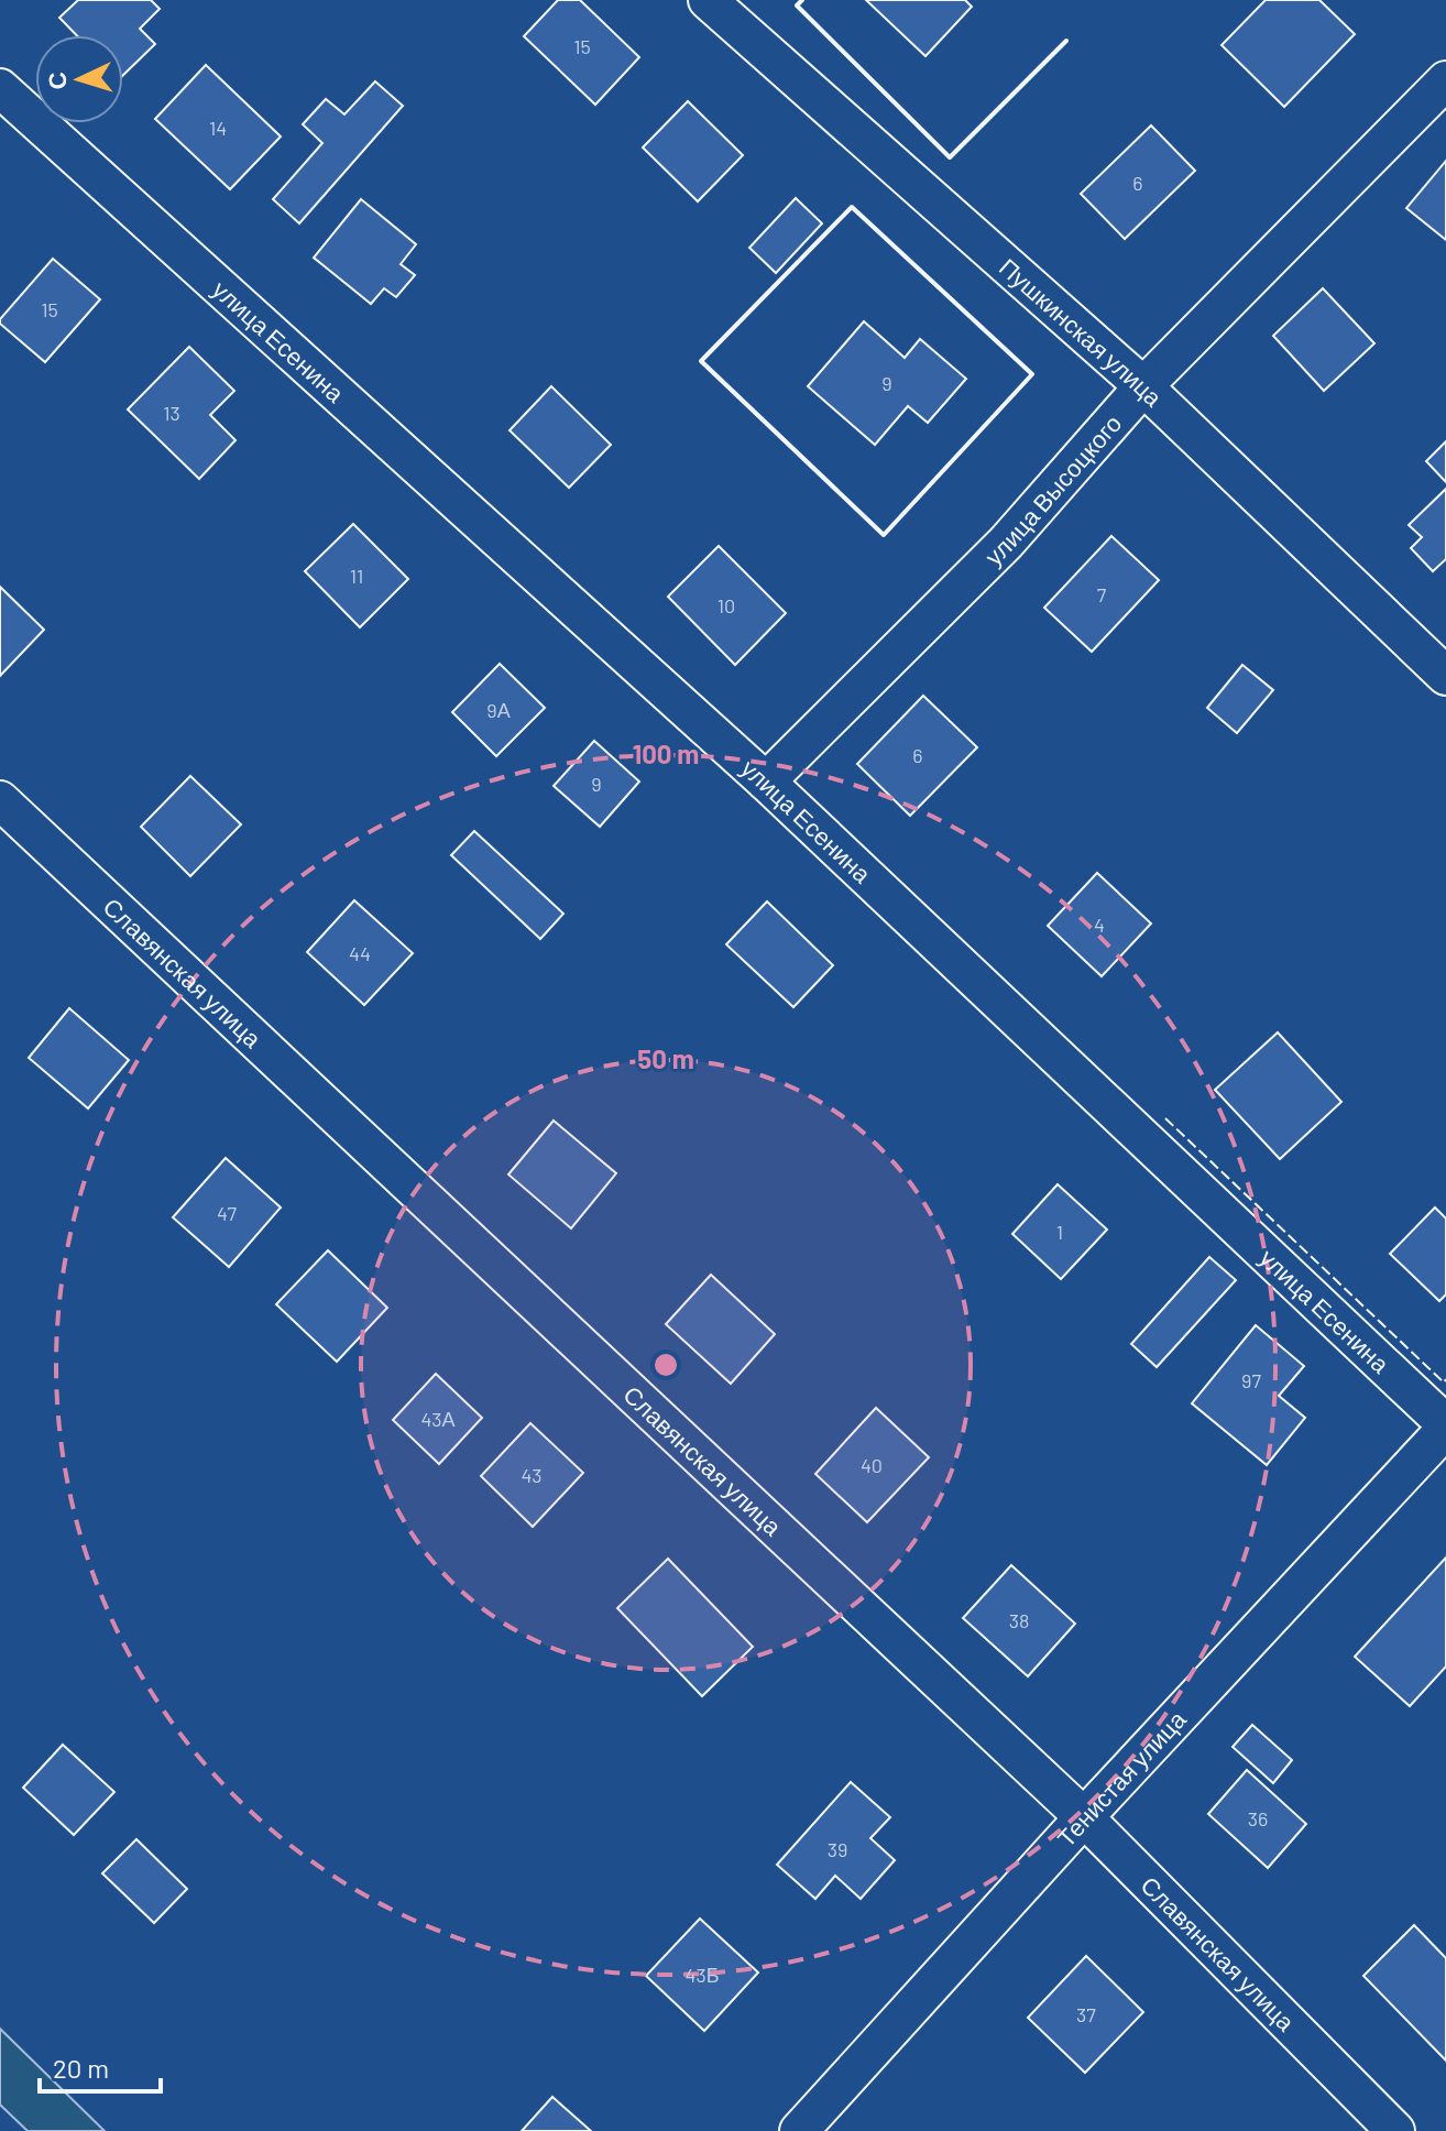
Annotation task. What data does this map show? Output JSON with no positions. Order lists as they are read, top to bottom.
{
  "streets": {
    "street": [
      "Пушкинская улица",
      "улица Есенина",
      "улица Высоцкого",
      "Славянская улица",
      "Тенистая улица"
    ]
  },
  "crossings": [
    ["Пушкинская улица", "улица Высоцкого"],
    ["улица Есенина", "улица Высоцкого"],
    ["улица Есенина", "Тенистая улица"],
    ["Славянская улица", "Тенистая улица"]
  ],
  "house_numbers": [
    "15",
    "14",
    "6",
    "15",
    "9",
    "13",
    "11",
    "7",
    "10",
    "9А",
    "6",
    "9",
    "4",
    "44",
    "47",
    "1",
    "97",
    "43А",
    "40",
    "43",
    "38",
    "36",
    "39",
    "43Б",
    "37"
  ],
  "scale_bar": "20 m",
  "north": "left",
  "rings": ["100 m", "50 m"]
}
